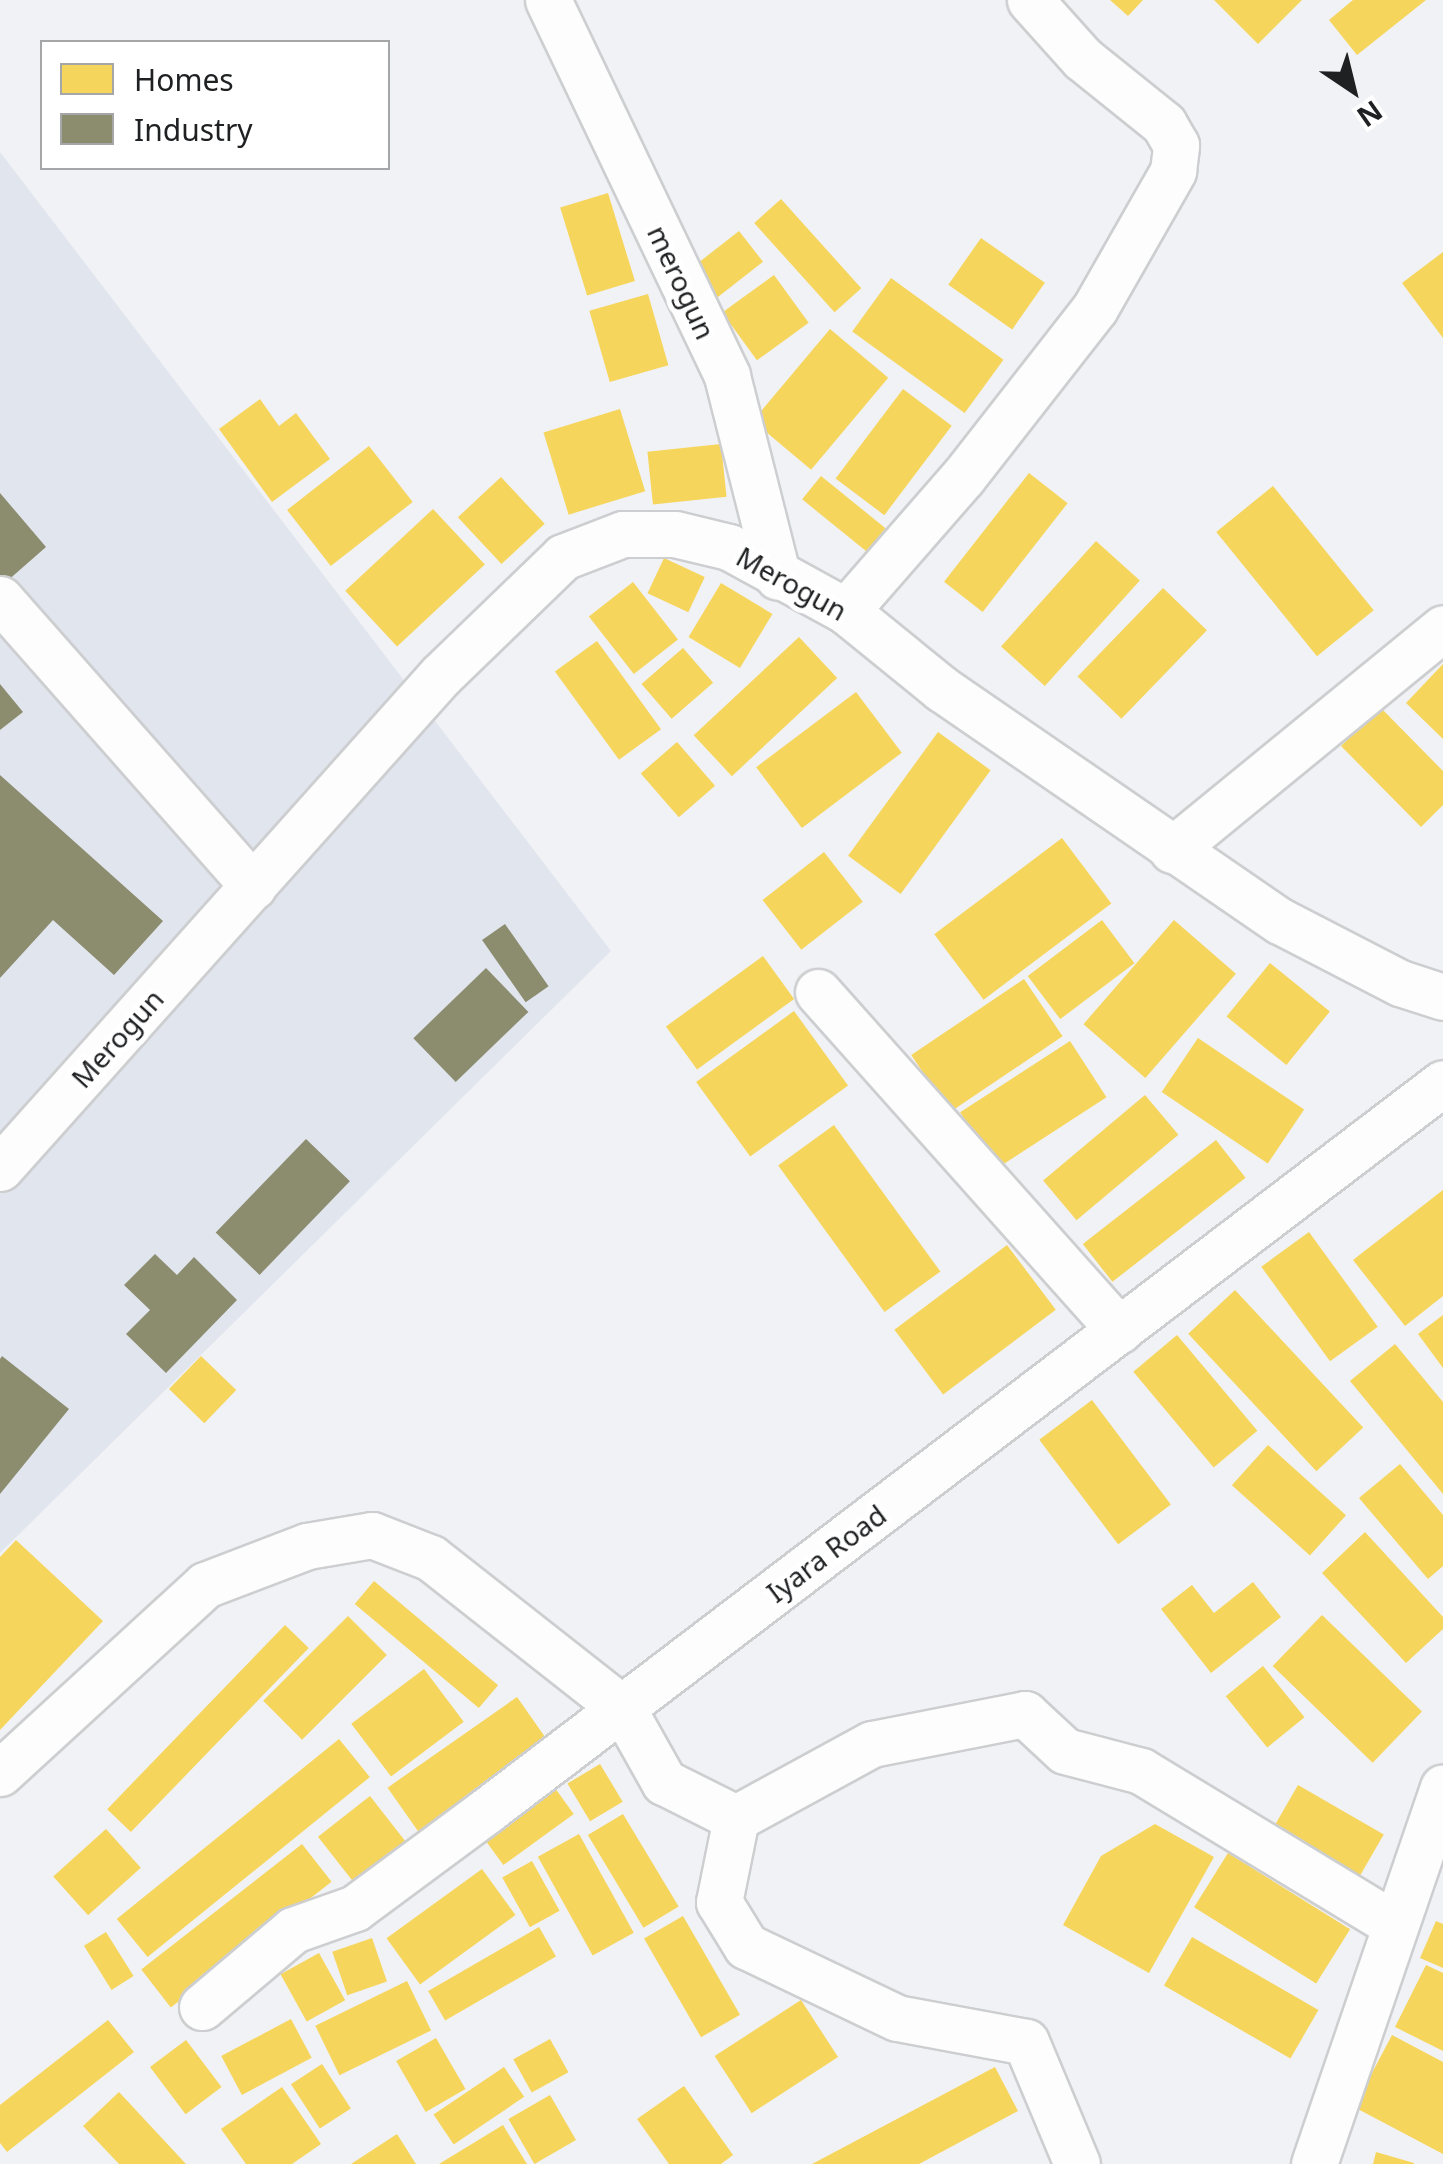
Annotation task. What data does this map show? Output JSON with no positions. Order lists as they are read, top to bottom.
{
  "streets": {
    "street": ["merogun", "Merogun", "Iyara Road"]
  },
  "crossings": [
    ["merogun", "Merogun"]
  ],
  "legend": ["Homes", "Industry"],
  "north": "bottom right"
}
